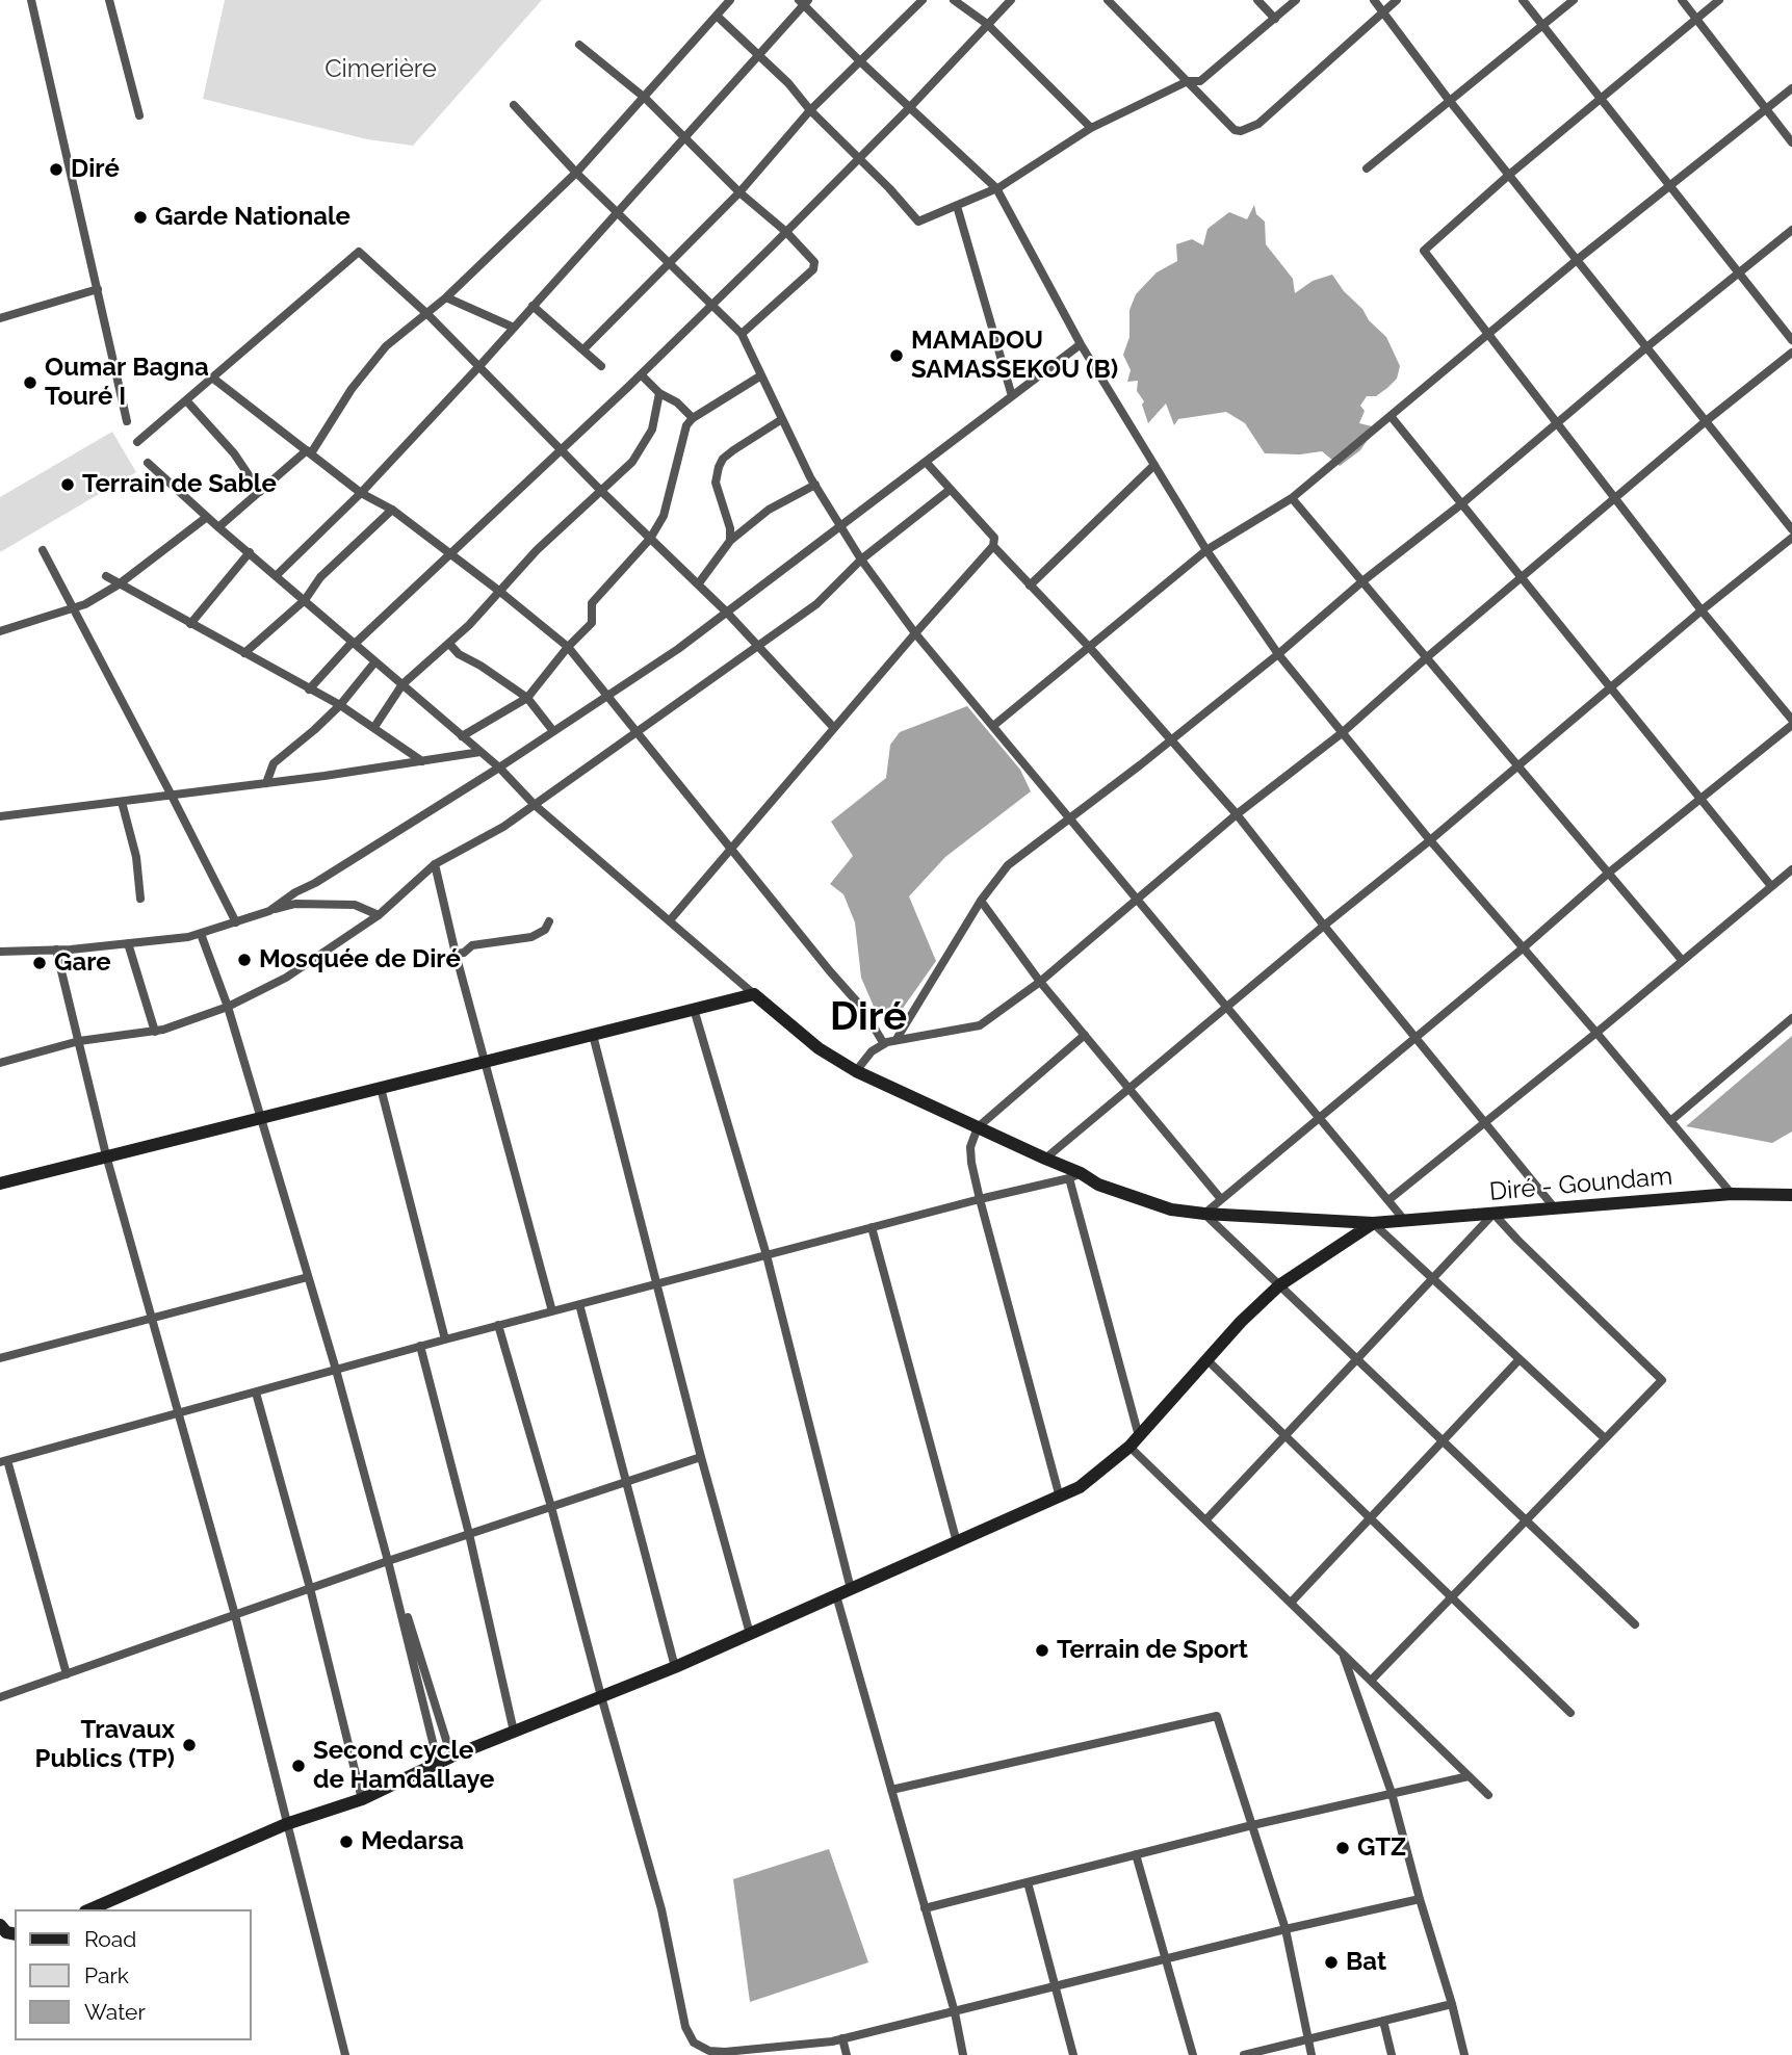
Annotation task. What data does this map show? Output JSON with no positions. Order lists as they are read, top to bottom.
{
  "streets": {
    "main road": ["Diré - Goundam"]
  },
  "districts": ["Diré"],
  "parks": ["Cimerière"],
  "places": [
    "Diré",
    "Garde Nationale",
    "MAMADOU SAMASSEKOU (B)",
    "Oumar Bagna Touré I",
    "Terrain de Sable",
    "Mosquée de Diré",
    "Gare",
    "Terrain de Sport",
    "Travaux Publics (TP)",
    "Second cycle de Hamdallaye",
    "Medarsa",
    "GTZ",
    "Bat"
  ],
  "legend": ["Road", "Park", "Water"]
}
